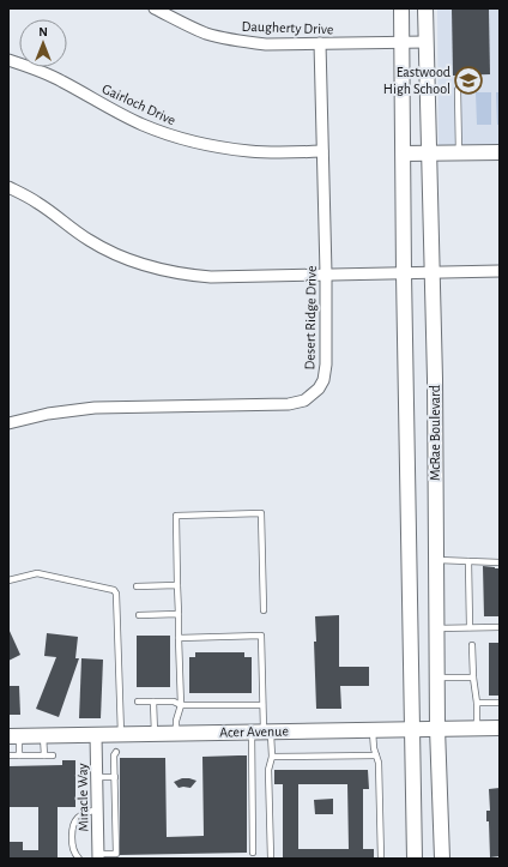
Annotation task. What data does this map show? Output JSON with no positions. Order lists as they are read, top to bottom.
{
  "streets": {
    "main road": ["McRae Boulevard", "Acer Avenue"],
    "street": [
      "Daugherty Drive",
      "Gairloch Drive",
      "Desert Ridge Drive",
      "Miracle Way"
    ]
  },
  "crossings": [
    ["Daugherty Drive", "Desert Ridge Drive"],
    ["Daugherty Drive", "McRae Boulevard"],
    ["Gairloch Drive", "Desert Ridge Drive"],
    ["McRae Boulevard", "Acer Avenue"],
    ["Acer Avenue", "Miracle Way"]
  ],
  "places": {
    "school or university": ["Eastwood High School"]
  },
  "north": "top"
}
